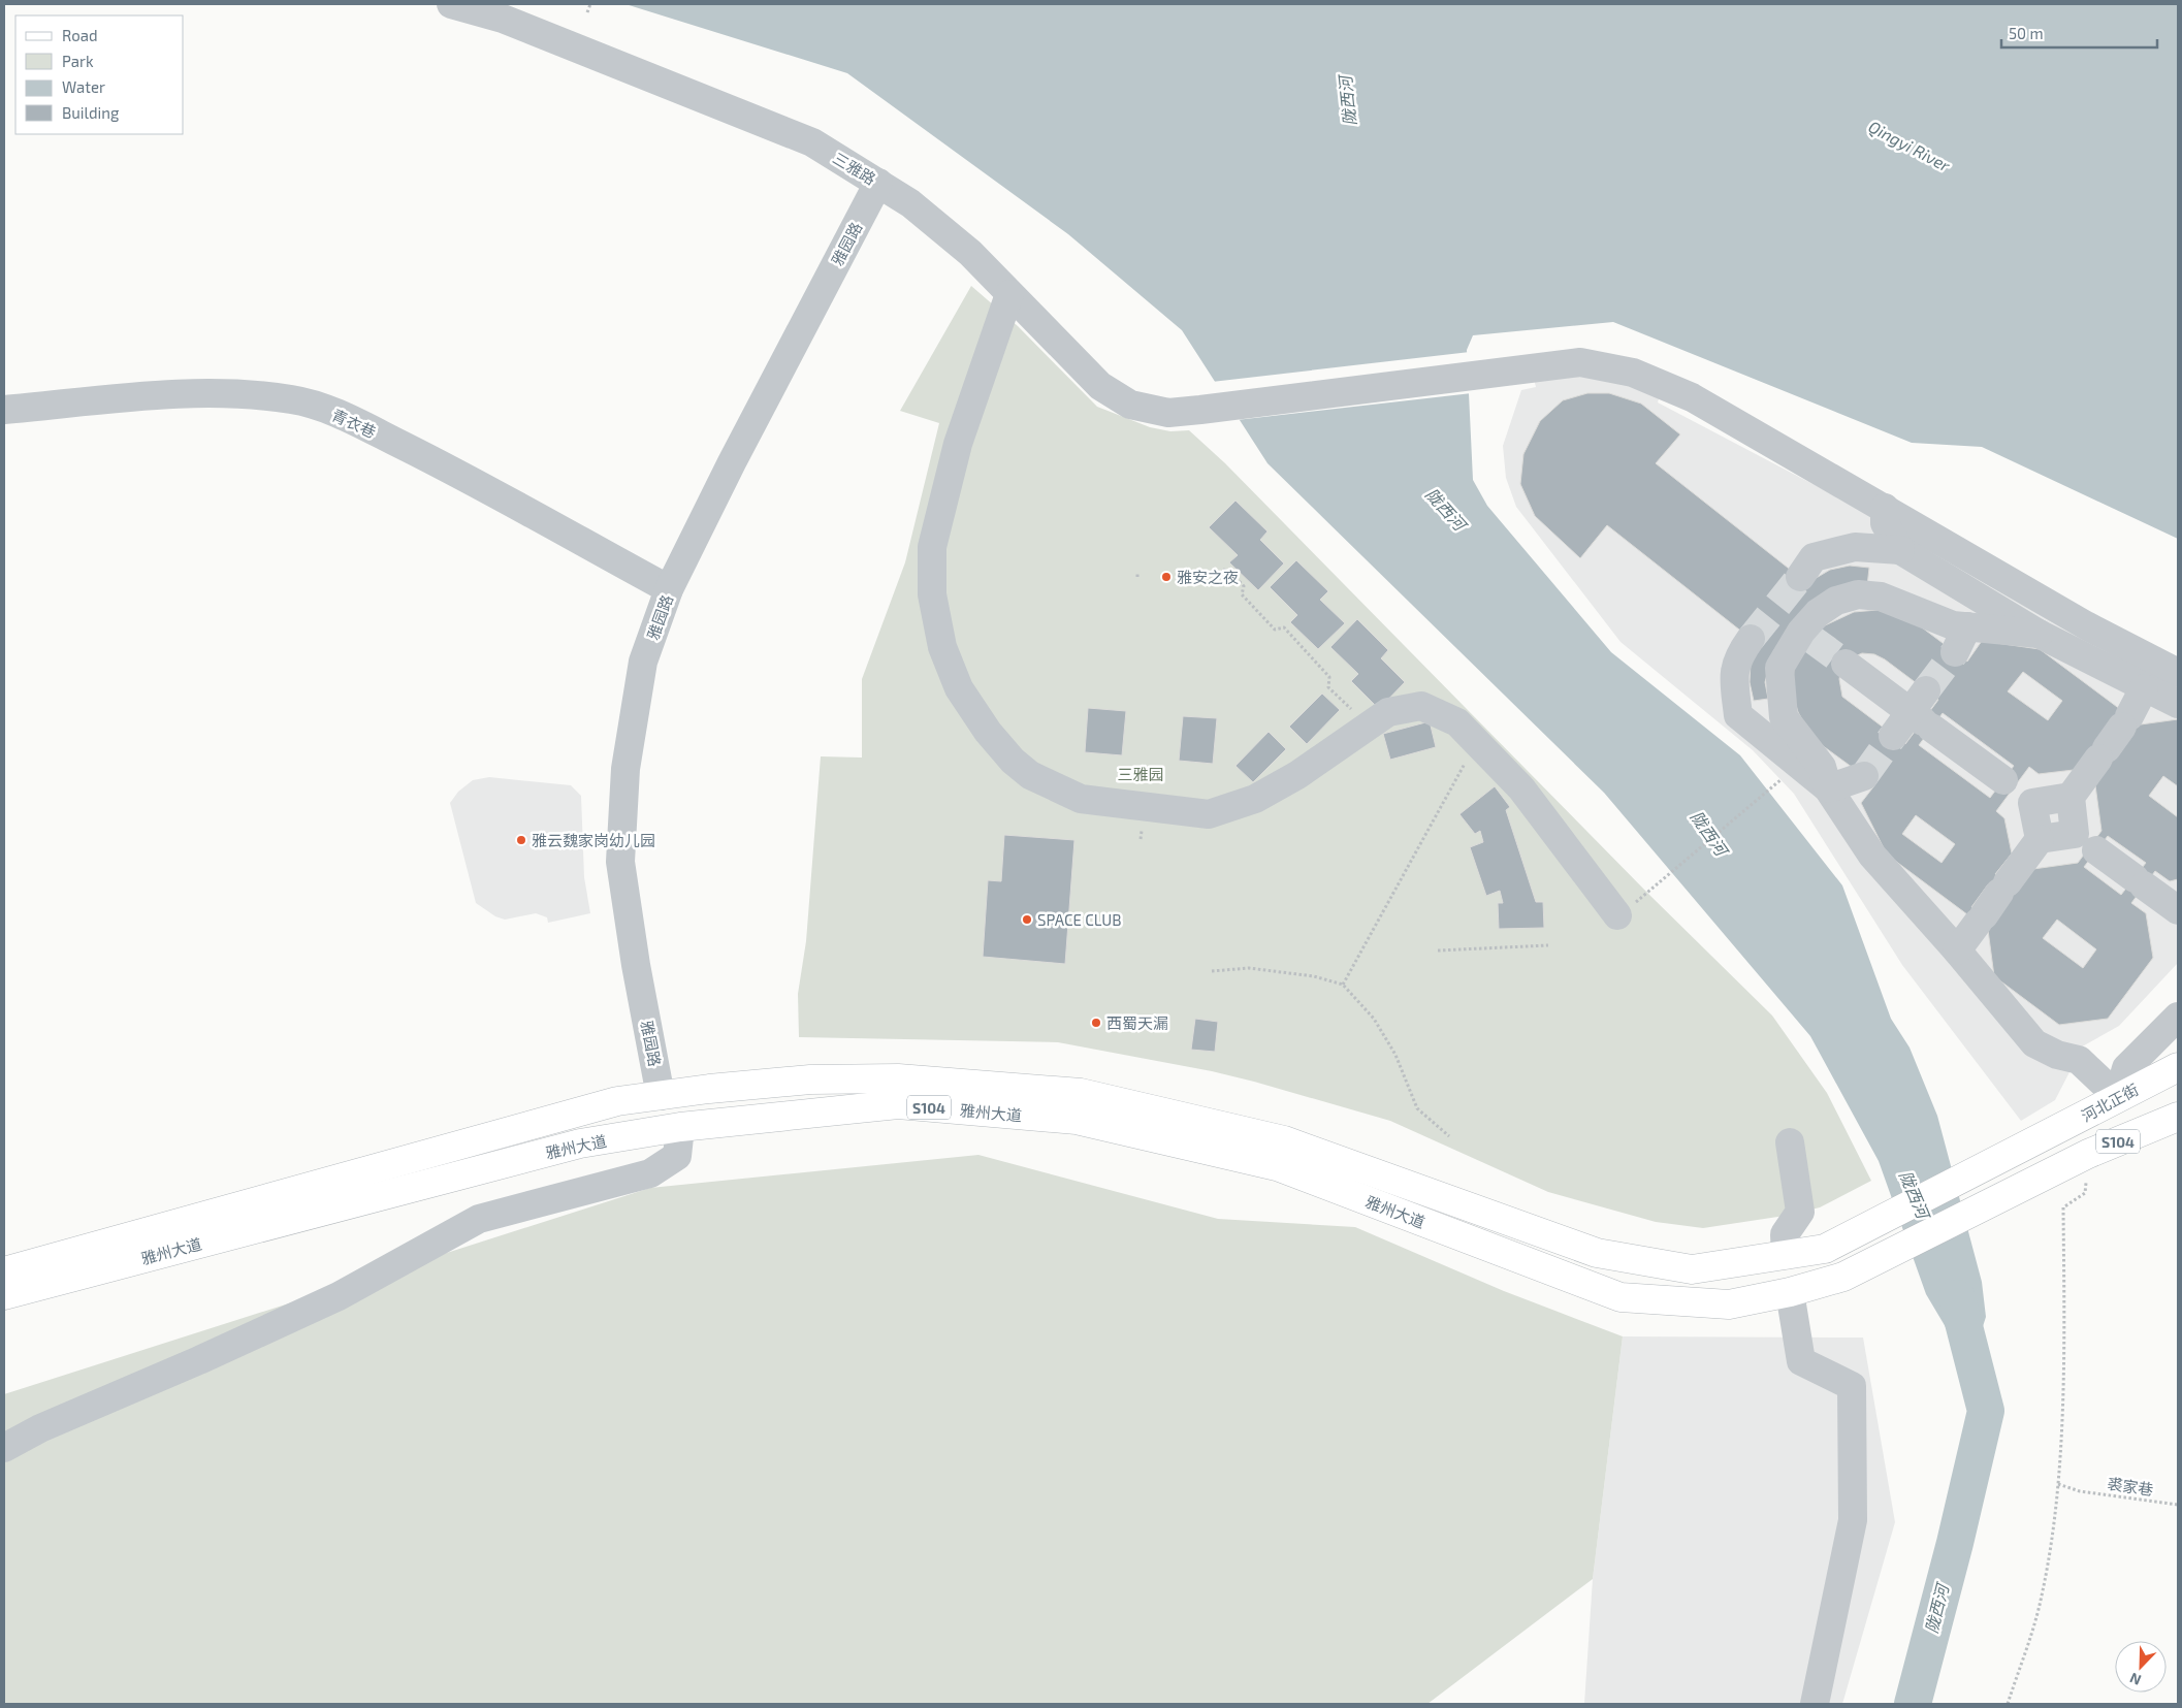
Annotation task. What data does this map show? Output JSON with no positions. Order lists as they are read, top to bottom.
{
  "streets": {
    "main road": ["河北正街", "S104", "雅州大道"],
    "street": ["三雅路", "雅园路", "青衣巷"],
    "path": ["裘家巷"]
  },
  "crossings": [
    ["三雅路", "雅园路"],
    ["雅园路", "青衣巷"],
    ["雅园路", "雅州大道"],
    ["河北正街", "雅州大道"],
    ["S104", "雅州大道"]
  ],
  "water": ["陇西河", "Qingyi River"],
  "parks": ["三雅园"],
  "places": [
    "雅安之夜",
    "雅云魏家岗幼儿园",
    "SPACE CLUB",
    "西蜀天漏"
  ],
  "legend": [
    "Road",
    "Park",
    "Water",
    "Building"
  ],
  "scale_bar": "50 m",
  "north": "bottom left"
}
